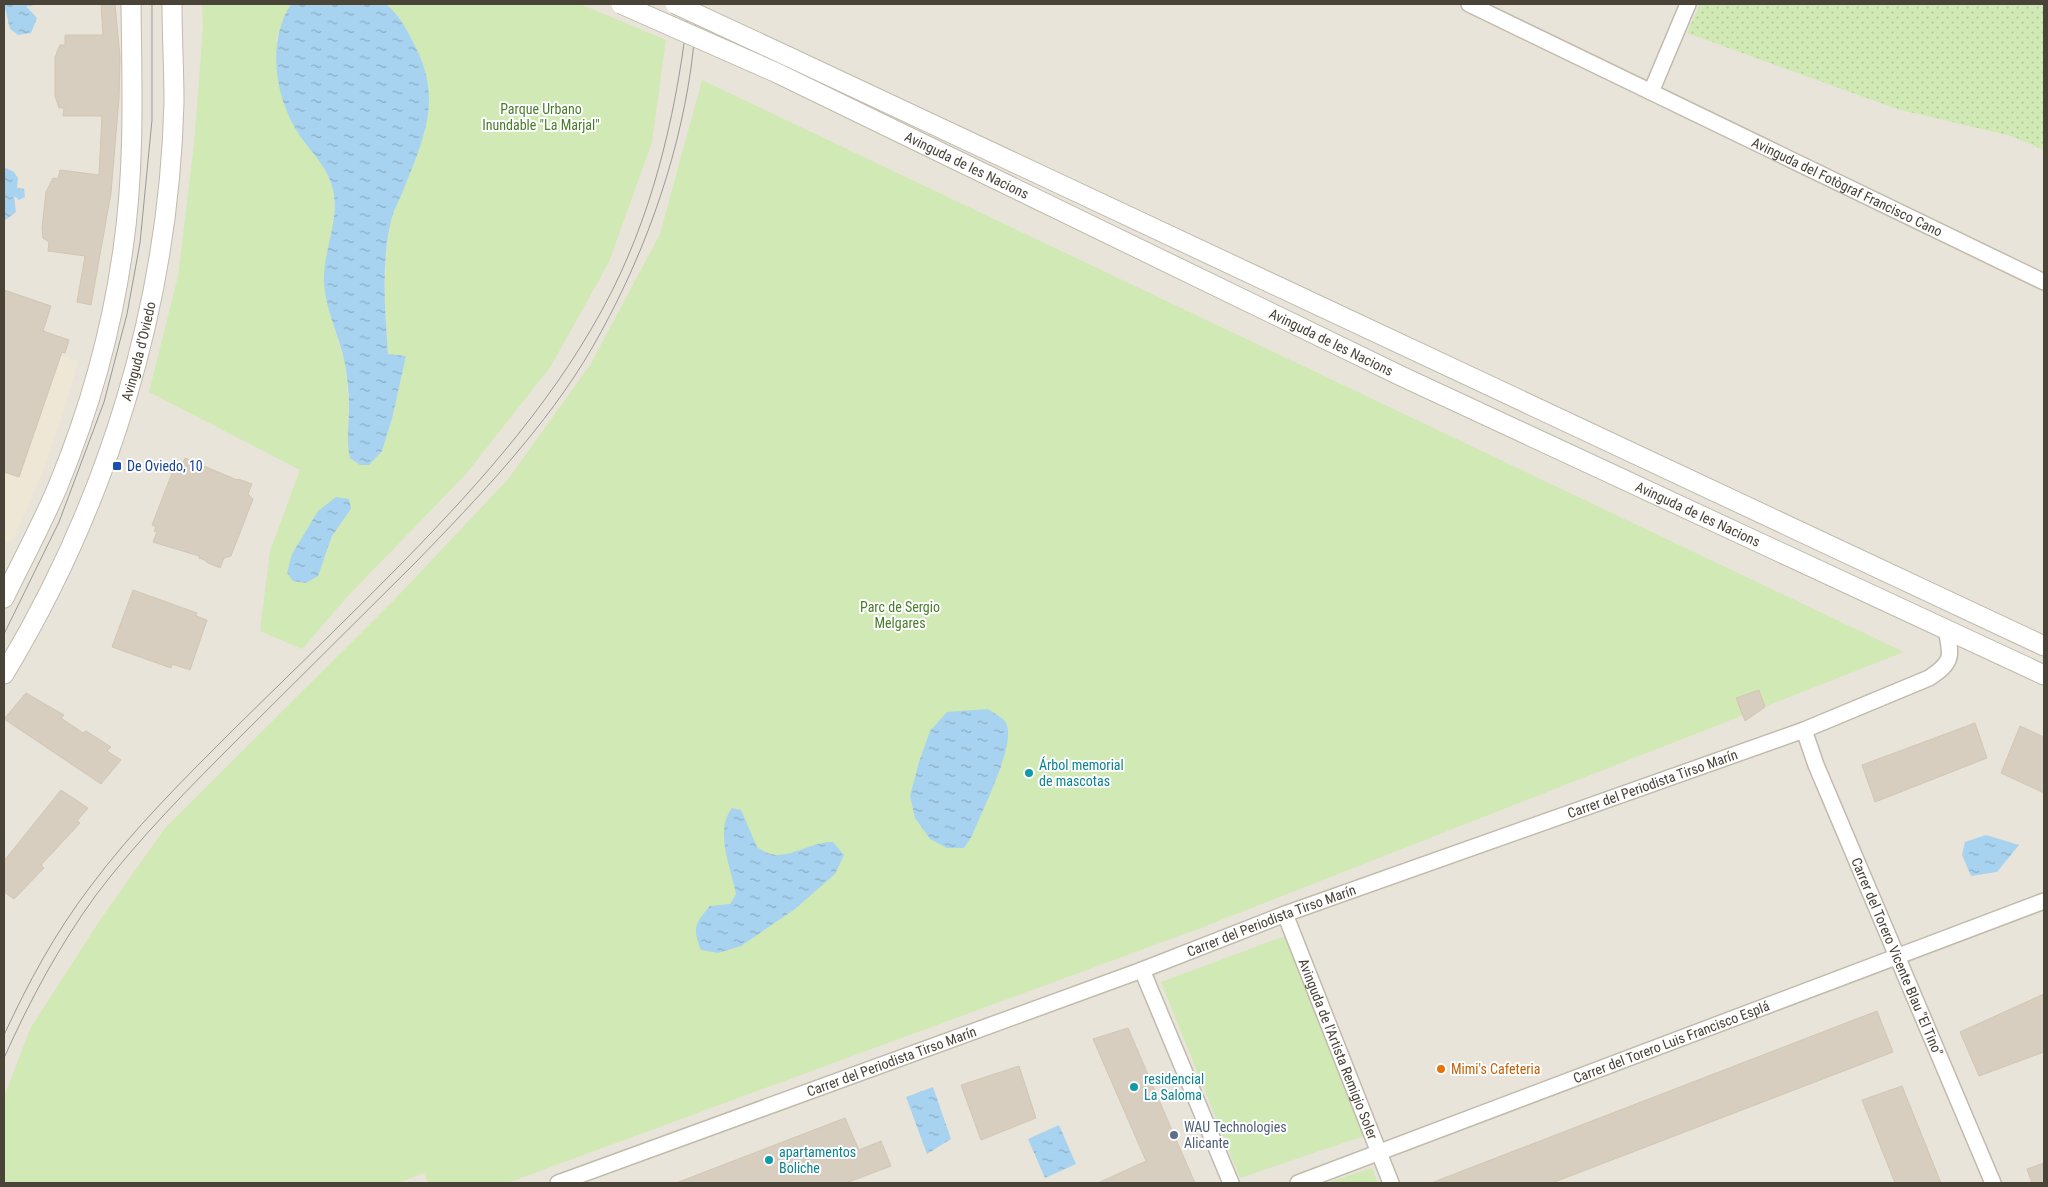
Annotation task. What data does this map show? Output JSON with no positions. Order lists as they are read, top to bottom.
{
  "streets": {
    "street": [
      "Avinguda de les Nacions",
      "Avinguda del Fotògraf Francisco Cano",
      "Avinguda d'Oviedo",
      "Carrer del Periodista Tirso Marín",
      "Carrer del Torero Vicente Blau \"El Tino\"",
      "Carrer del Torero Luis Francisco Esplá",
      "Avinguda de l'Artista Remigio Soler"
    ]
  },
  "crossings": [
    ["Avinguda de les Nacions", "Carrer del Periodista Tirso Marín"],
    ["Carrer del Periodista Tirso Marín", "Carrer del Torero Vicente Blau \"El Tino\""],
    ["Carrer del Periodista Tirso Marín", "Avinguda de l'Artista Remigio Soler"],
    ["Carrer del Torero Vicente Blau \"El Tino\"", "Carrer del Torero Luis Francisco Esplá"],
    ["Carrer del Torero Luis Francisco Esplá", "Avinguda de l'Artista Remigio Soler"]
  ],
  "parks": ["Parque Urbano Inundable \"La Marjal\"", "Parc de Sergio Melgares"],
  "places": {
    "transit": ["De Oviedo, 10"],
    "other": [
      "Árbol memorial de mascotas",
      "Mimi's Cafeteria",
      "residencial La Saloma",
      "WAU Technologies Alicante",
      "apartamentos Boliche"
    ]
  }
}
